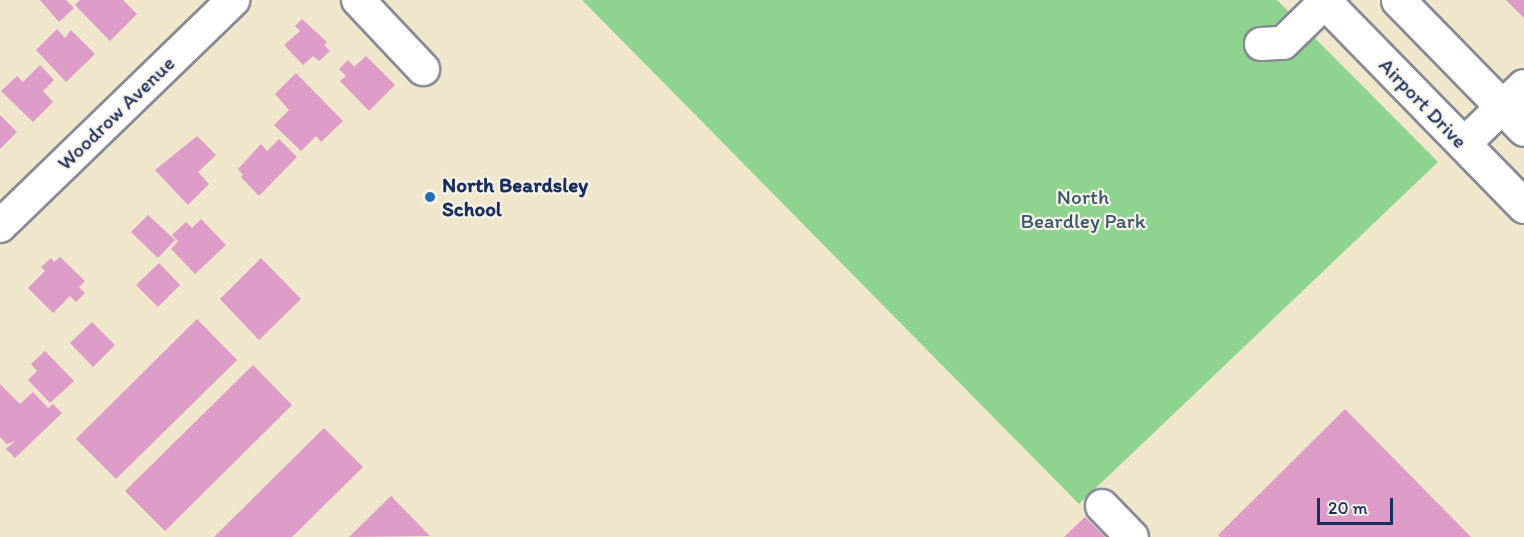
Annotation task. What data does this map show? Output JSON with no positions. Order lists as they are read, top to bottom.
{
  "streets": {
    "main road": ["Airport Drive"],
    "street": ["Woodrow Avenue"]
  },
  "parks": ["North Beardley Park"],
  "places": ["North Beardsley School"],
  "scale_bar": "20 m"
}
